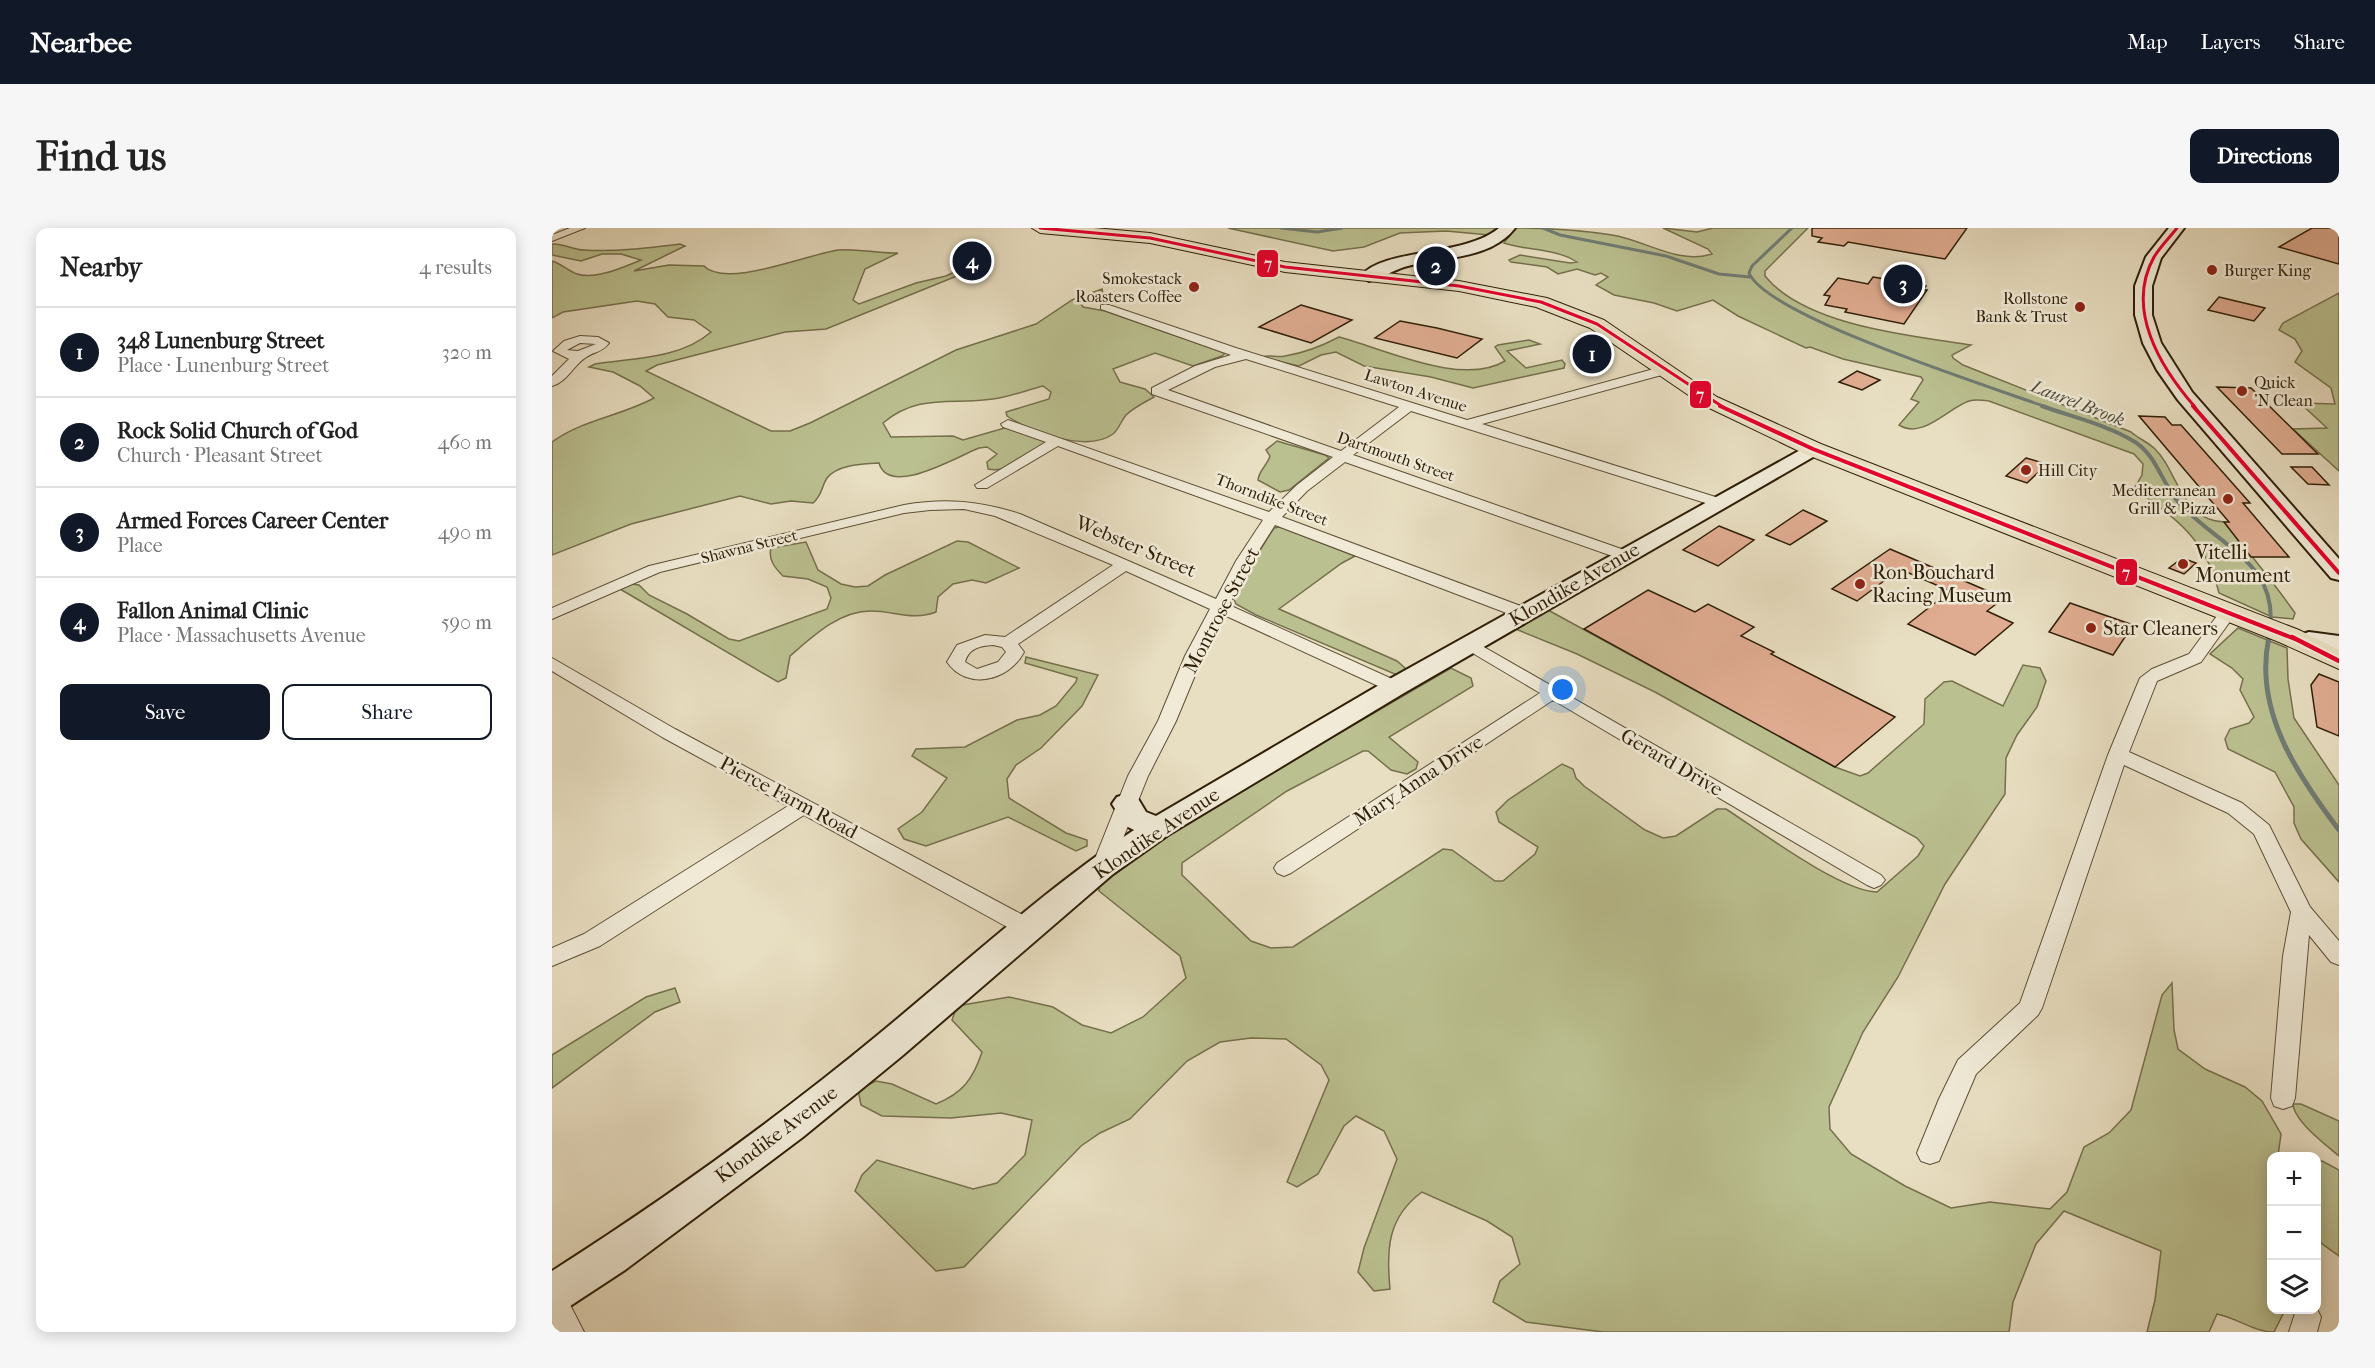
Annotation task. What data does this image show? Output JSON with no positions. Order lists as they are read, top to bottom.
{
  "streets": {
    "street": [
      "Lawton Avenue",
      "Dartmouth Street",
      "Thorndike Street",
      "Shawna Street",
      "Webster Street",
      "Klondike Avenue",
      "Montrose Street",
      "Gerard Drive",
      "Mary Anna Drive",
      "Pierce Farm Road"
    ]
  },
  "crossings": [
    ["Lawton Avenue", "Dartmouth Street"],
    ["Lawton Avenue", "Klondike Avenue"],
    ["Lawton Avenue", "Montrose Street"],
    ["Dartmouth Street", "Klondike Avenue"],
    ["Dartmouth Street", "Montrose Street"],
    ["Thorndike Street", "Klondike Avenue"],
    ["Thorndike Street", "Montrose Street"],
    ["Shawna Street", "Webster Street"],
    ["Webster Street", "Klondike Avenue"],
    ["Webster Street", "Montrose Street"],
    ["Klondike Avenue", "Montrose Street"],
    ["Klondike Avenue", "Gerard Drive"],
    ["Klondike Avenue", "Pierce Farm Road"],
    ["Gerard Drive", "Mary Anna Drive"]
  ],
  "water": ["Laurel Brook"],
  "places": [
    "Burger King",
    "Smokestack Roasters Coffee",
    "Rollstone Bank & Trust",
    "Quick 'N Clean",
    "Hill City",
    "Mediterranean Grill & Pizza",
    "Vitelli Monument",
    "Ron Bouchard Racing Museum",
    "Star Cleaners"
  ],
  "lines": ["transit line 7"],
  "page": {
    "header": "Nearbee",
    "nav": ["Map", "Layers", "Share"],
    "buttons": [
      "Directions",
      ["Save", "Share"]
    ],
    "title": "Find us",
    "heading": ["Nearby", "4 results"],
    "pins": [
      "4",
      "2",
      "3",
      "1"
    ],
    "list": [
      {
        "mark": "1",
        "name": "348 Lunenburg Street",
        "note": "Place · Lunenburg Street",
        "value": "320 m"
      },
      {
        "mark": "2",
        "name": "Rock Solid Church of God",
        "note": "Church · Pleasant Street",
        "value": "460 m"
      },
      {
        "mark": "3",
        "name": "Armed Forces Career Center",
        "note": "Place",
        "value": "490 m"
      },
      {
        "mark": "4",
        "name": "Fallon Animal Clinic",
        "note": "Place · Massachusetts Avenue",
        "value": "590 m"
      }
    ],
    "map_buttons": ["+", "−"]
  }
}
